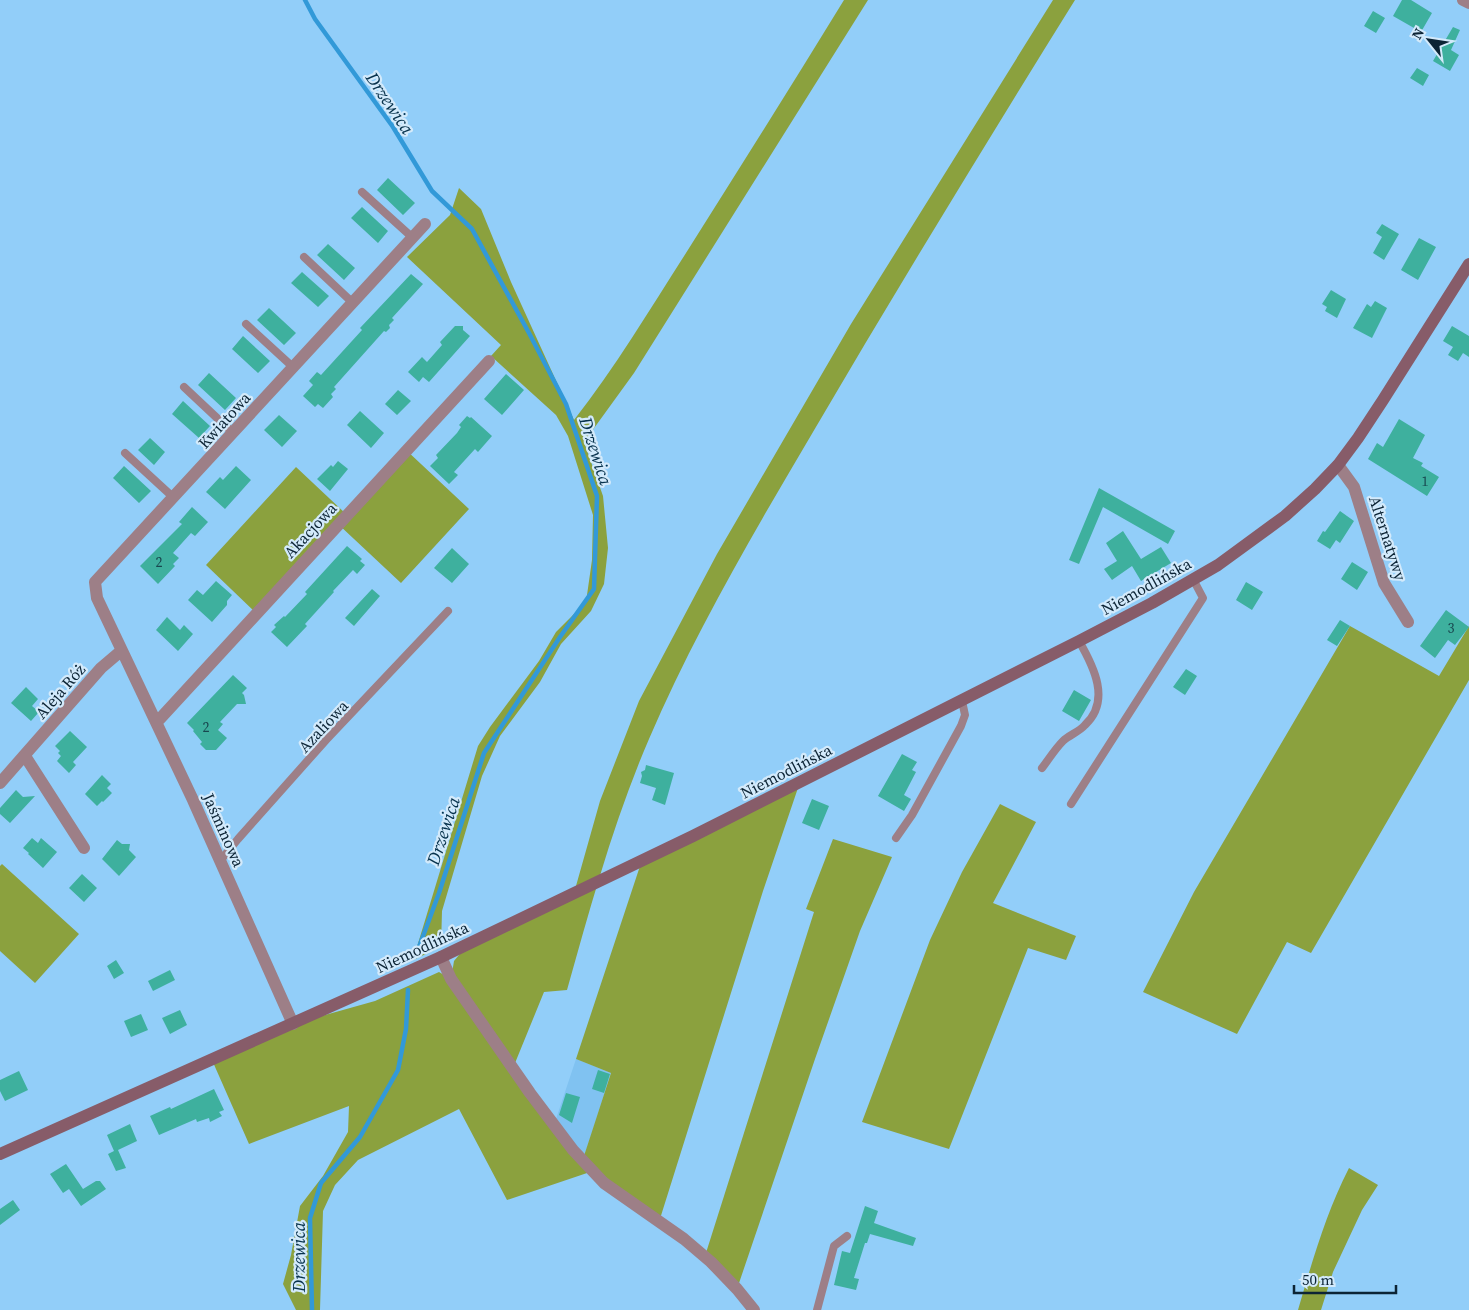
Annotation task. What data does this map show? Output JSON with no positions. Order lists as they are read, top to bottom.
{
  "streets": {
    "main road": ["Niemodlińska"],
    "street": [
      "Kwiatowa",
      "Akacjowa",
      "Alternatywy",
      "Aleja Róż",
      "Jaśminowa"
    ],
    "lane": ["Azaliowa"]
  },
  "crossings": [
    ["Kwiatowa", "Aleja Róż"],
    ["Kwiatowa", "Jaśminowa"],
    ["Akacjowa", "Jaśminowa"],
    ["Alternatywy", "Niemodlińska"],
    ["Niemodlińska", "Jaśminowa"],
    ["Aleja Róż", "Jaśminowa"],
    ["Azaliowa", "Jaśminowa"]
  ],
  "water": ["Drzewica"],
  "house_numbers": [
    "1",
    "2",
    "3",
    "2"
  ],
  "scale_bar": "50 m",
  "north": "top left"
}
